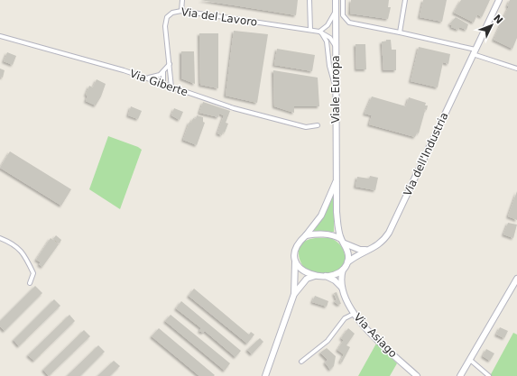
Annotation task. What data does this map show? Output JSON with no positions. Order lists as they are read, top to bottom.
{
  "streets": {
    "main road": ["Viale Europa", "Via dell'Industria", "Via Asiago"],
    "street": ["Via del Lavoro", "Via Giberte"]
  },
  "crossings": [
    ["Via del Lavoro", "Via Giberte"],
    ["Via del Lavoro", "Viale Europa"],
    ["Viale Europa", "Via dell'Industria"]
  ],
  "north": "top right"
}
